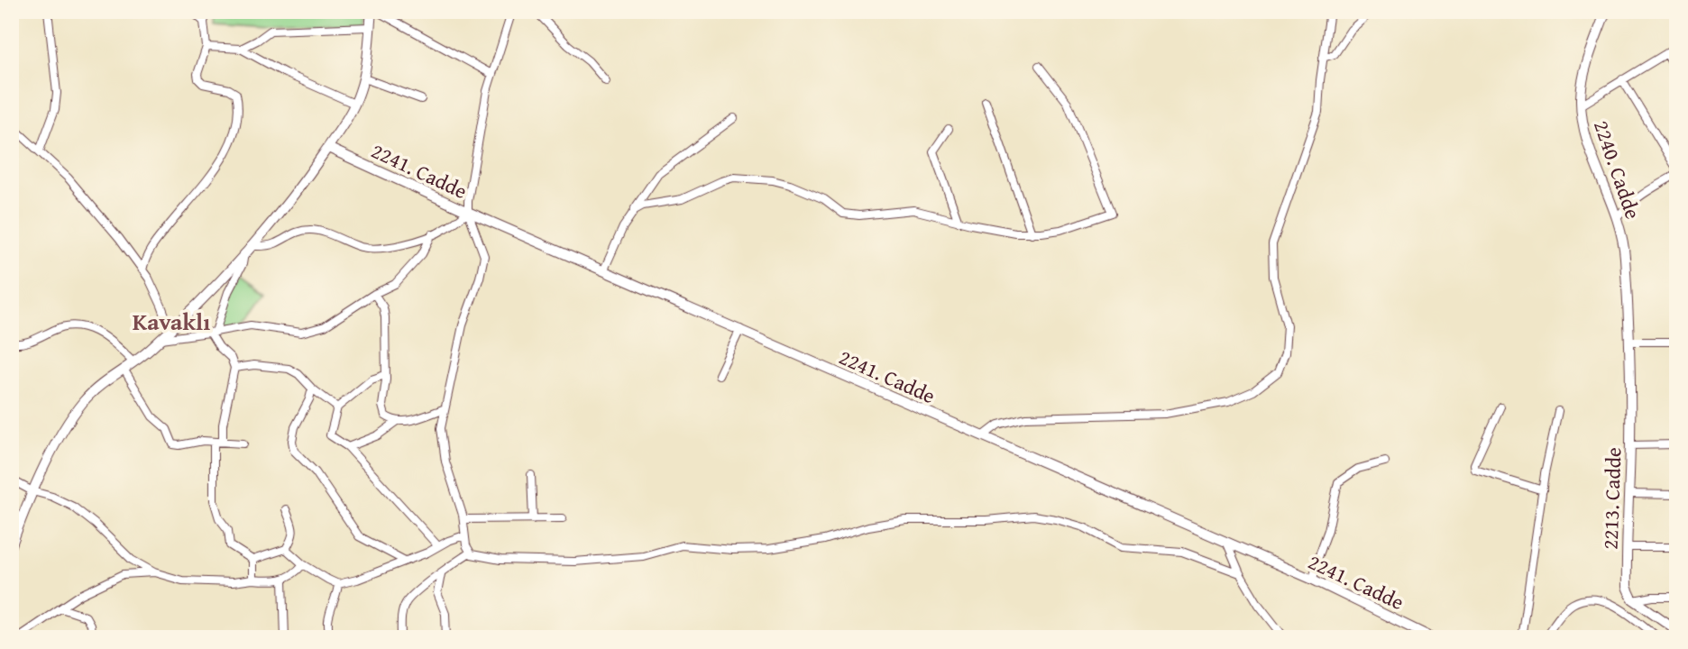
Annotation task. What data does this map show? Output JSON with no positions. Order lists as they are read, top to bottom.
{
  "streets": {
    "street": ["2240. Cadde", "2241. Cadde", "2213. Cadde"]
  },
  "crossings": [
    ["2240. Cadde", "2213. Cadde"]
  ],
  "districts": ["Kavaklı"]
}
